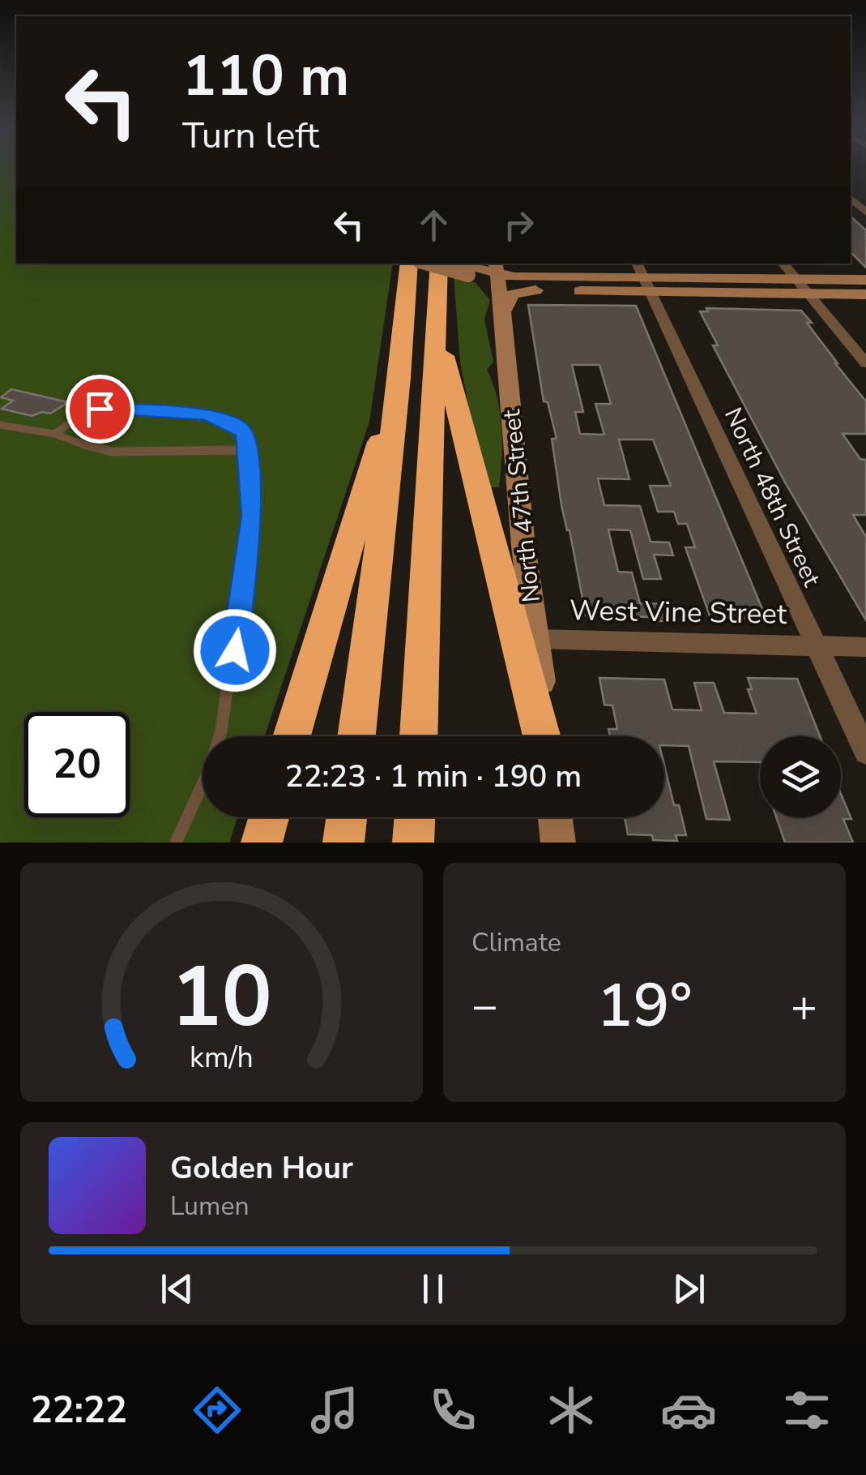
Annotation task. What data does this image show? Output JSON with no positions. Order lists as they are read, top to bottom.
{
  "streets": {
    "street": ["North 48th Street", "North 47th Street", "West Vine Street"]
  },
  "crossings": [
    ["North 48th Street", "West Vine Street"],
    ["North 47th Street", "West Vine Street"]
  ],
  "page": {
    "turn": ["110 m", "Turn left"],
    "limit": "20",
    "trip": "22:23 · 1 min · 190 m",
    "tile": "Climate",
    "heat": ["−", "19°", "+"],
    "song": ["Golden Hour", "Lumen"],
    "tabs": "22:22",
    "gauge": ["10", "km/h"]
  }
}
